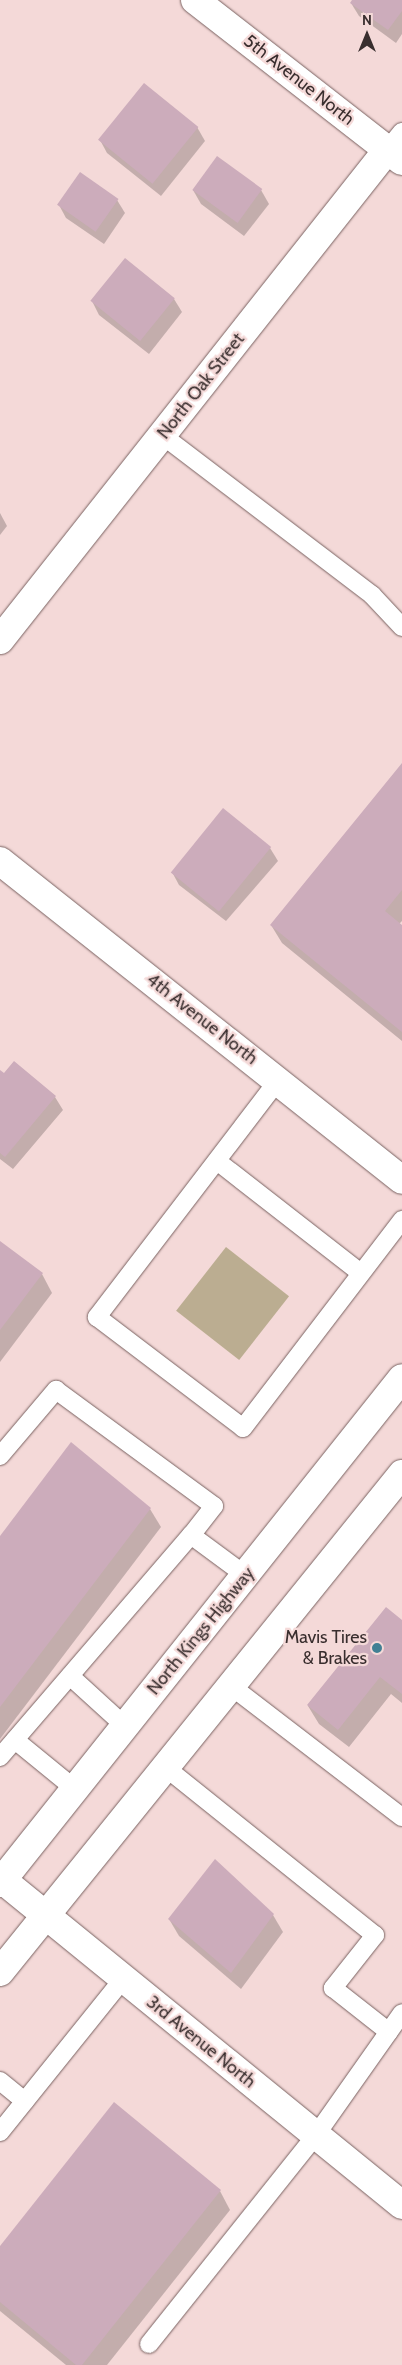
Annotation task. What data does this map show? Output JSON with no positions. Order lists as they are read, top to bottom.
{
  "streets": {
    "street": [
      "5th Avenue North",
      "North Oak Street",
      "4th Avenue North",
      "North Kings Highway",
      "3rd Avenue North"
    ]
  },
  "crossings": [
    ["5th Avenue North", "North Oak Street"],
    ["North Kings Highway", "3rd Avenue North"]
  ],
  "places": ["Mavis Tires & Brakes"],
  "north": "top"
}
